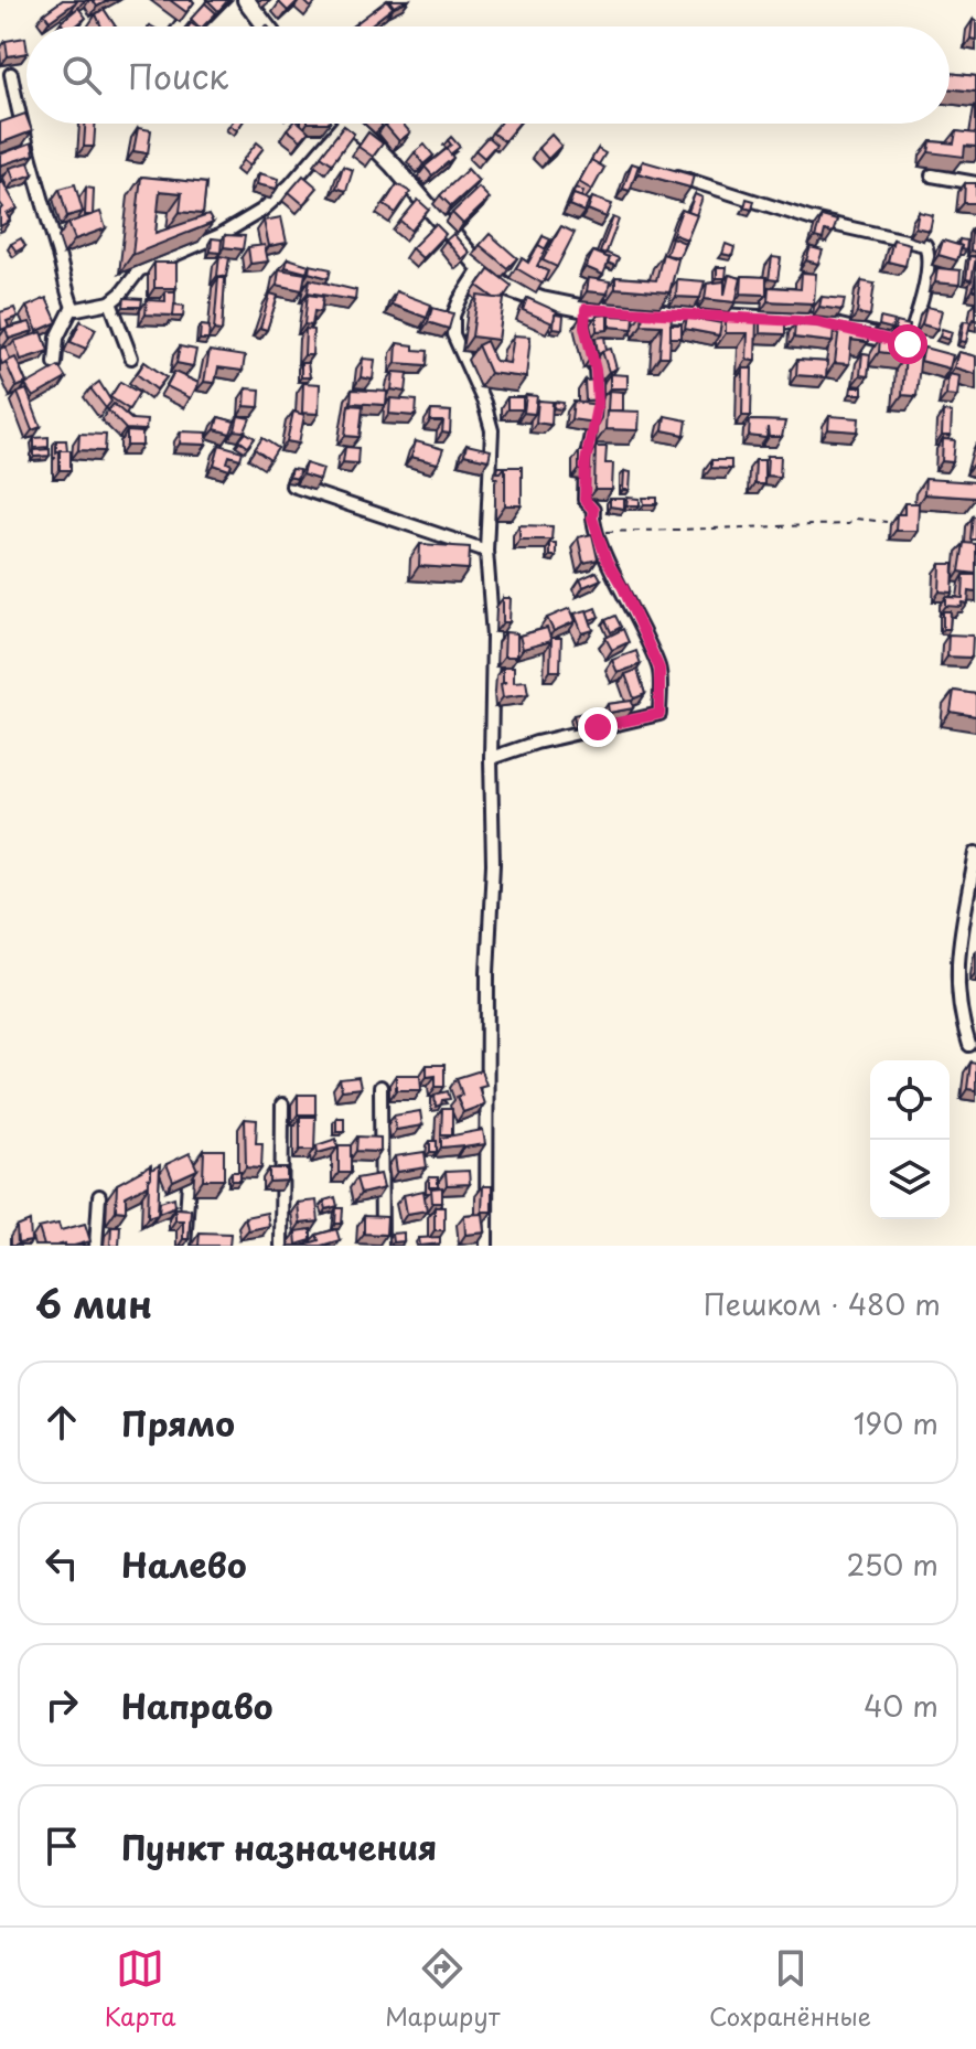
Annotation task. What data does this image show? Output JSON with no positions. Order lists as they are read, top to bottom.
{
  "page": {
    "search": "Поиск",
    "heading": ["6 мин", "Пешком · 480 m"],
    "list": [
      ["Прямо", "190 m"],
      ["Налево", "250 m"],
      ["Направо", "40 m"],
      "Пункт назначения"
    ],
    "nav": ["Карта", "Маршрут", "Сохранённые"]
  }
}
